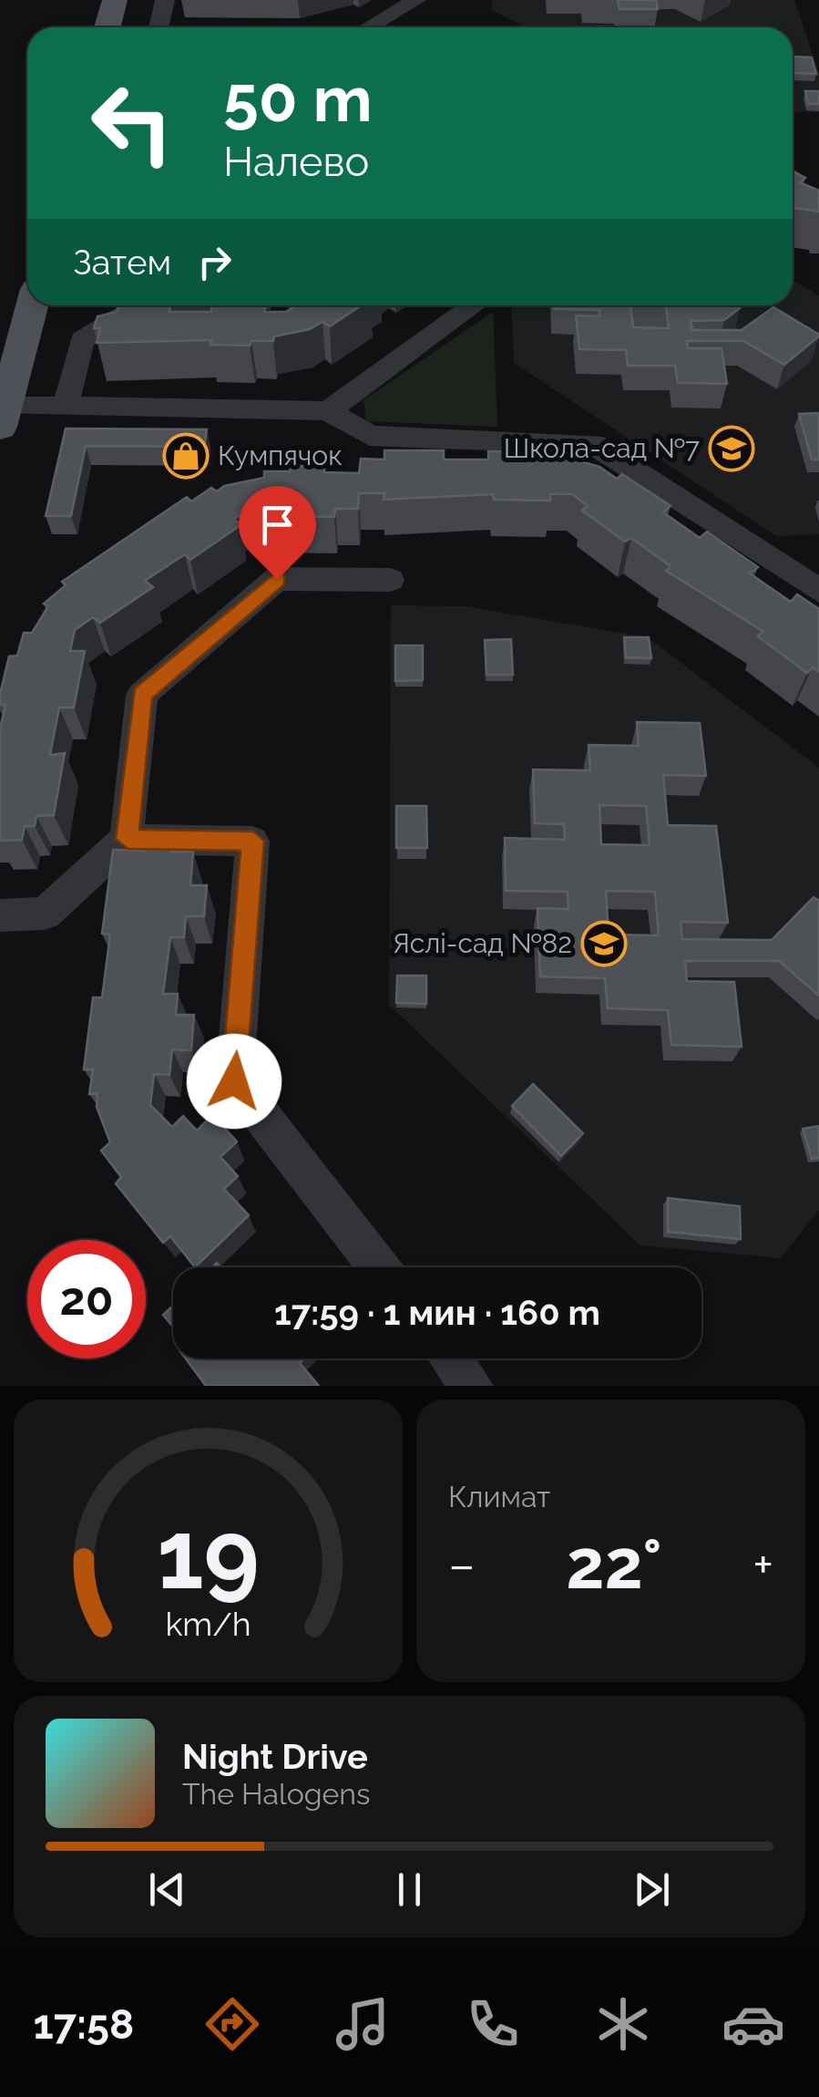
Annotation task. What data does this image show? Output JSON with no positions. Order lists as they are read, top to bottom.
{
  "places": {
    "school or university": ["Школа-сад №7", "Яслі-сад №82"],
    "shop": ["Кумпячок"]
  },
  "page": {
    "turn": ["50 m", "Налево"],
    "then": "Затем",
    "limit": "20",
    "trip": "17:59 · 1 мин · 160 m",
    "tile": "Климат",
    "heat": ["−", "22°", "+"],
    "song": ["Night Drive", "The Halogens"],
    "tabs": "17:58",
    "gauge": ["19", "km/h"]
  }
}
